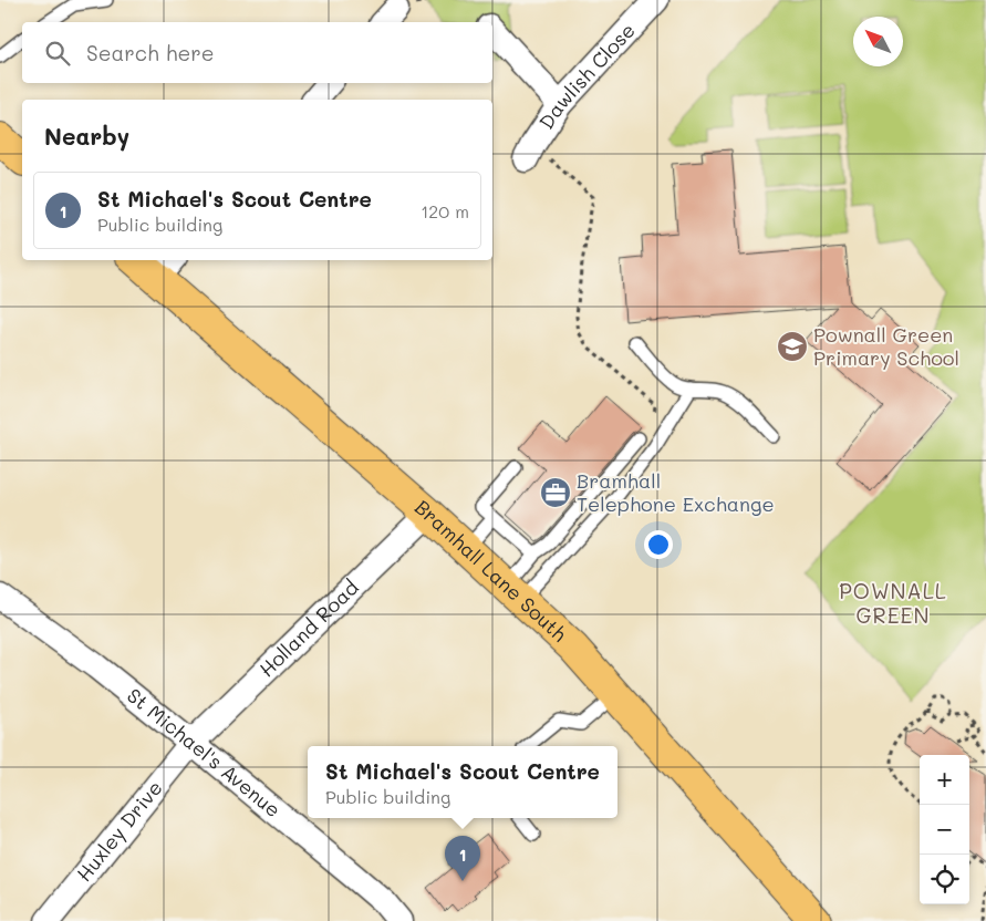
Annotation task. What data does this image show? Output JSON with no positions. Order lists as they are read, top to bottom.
{
  "streets": {
    "main road": ["Bramhall Lane South"],
    "street": [
      "Dawlish Close",
      "Holland Road",
      "St Michael's Avenue",
      "Huxley Drive"
    ]
  },
  "crossings": [
    ["Bramhall Lane South", "Holland Road"],
    ["Holland Road", "St Michael's Avenue"],
    ["Holland Road", "Huxley Drive"],
    ["St Michael's Avenue", "Huxley Drive"]
  ],
  "districts": ["POWNALL GREEN"],
  "places": {
    "school or university": ["Pownall Green Primary School"],
    "office": ["Bramhall Telephone Exchange"]
  },
  "north": "top left",
  "page": {
    "search": "Search here",
    "heading": "Nearby",
    "list": [
      {
        "mark": "1",
        "name": "St Michael's Scout Centre",
        "note": "Public building",
        "value": "120 m"
      }
    ],
    "popup": ["St Michael's Scout Centre", "Public building"],
    "map_buttons": ["+", "−"],
    "pins": "1"
  }
}
